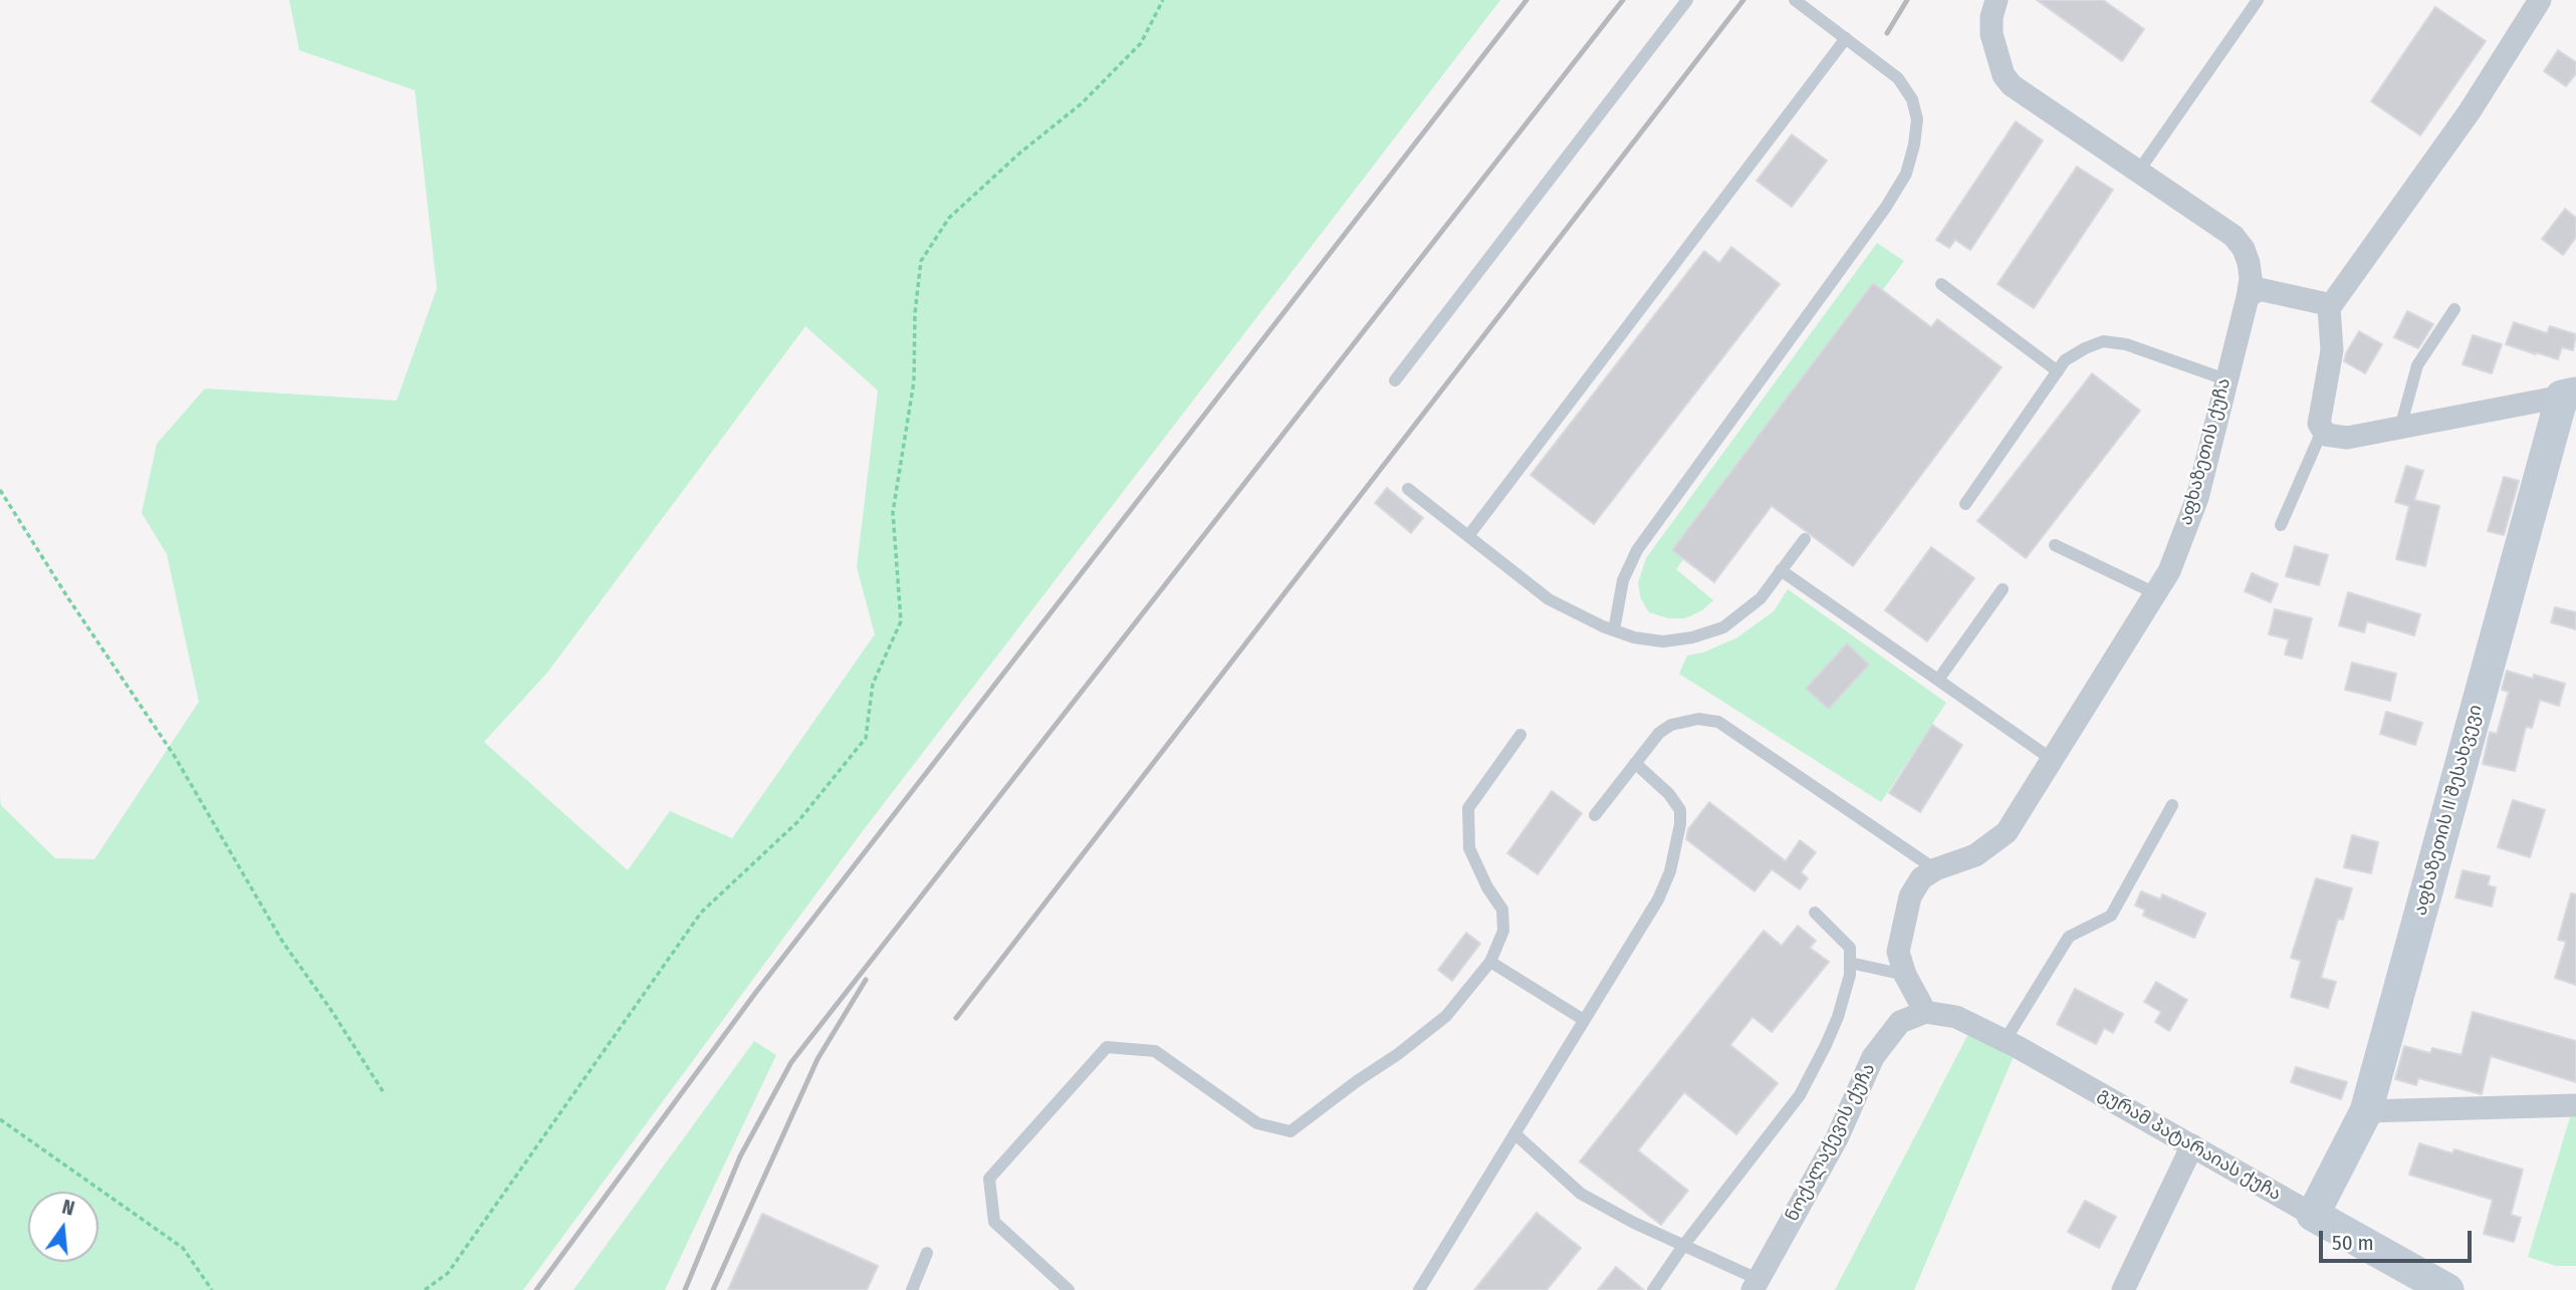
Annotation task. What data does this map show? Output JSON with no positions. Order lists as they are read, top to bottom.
{
  "streets": {
    "street": [
      "აფხაზეთის ქუჩა",
      "აფხაზეთის II შესახვევი",
      "ნოქალაქევის ქუჩა",
      "გურამ პატარაიას ქუჩა"
    ]
  },
  "crossings": [
    ["აფხაზეთის ქუჩა", "ნოქალაქევის ქუჩა"],
    ["აფხაზეთის ქუჩა", "გურამ პატარაიას ქუჩა"],
    ["აფხაზეთის II შესახვევი", "გურამ პატარაიას ქუჩა"],
    ["ნოქალაქევის ქუჩა", "გურამ პატარაიას ქუჩა"]
  ],
  "scale_bar": "50 m",
  "north": "top"
}
